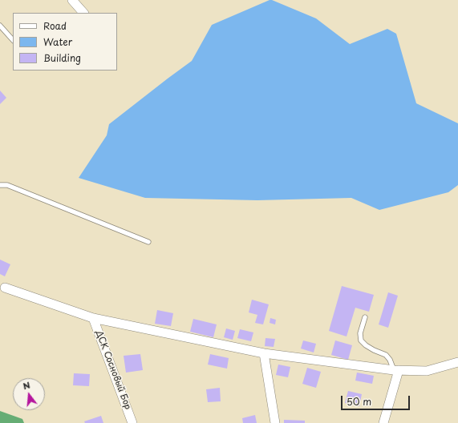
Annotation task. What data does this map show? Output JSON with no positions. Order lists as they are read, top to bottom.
{
  "streets": {
    "street": ["ДСК Сосновый Бор"]
  },
  "legend": ["Road", "Water", "Building"],
  "scale_bar": "50 m",
  "north": "top"
}
